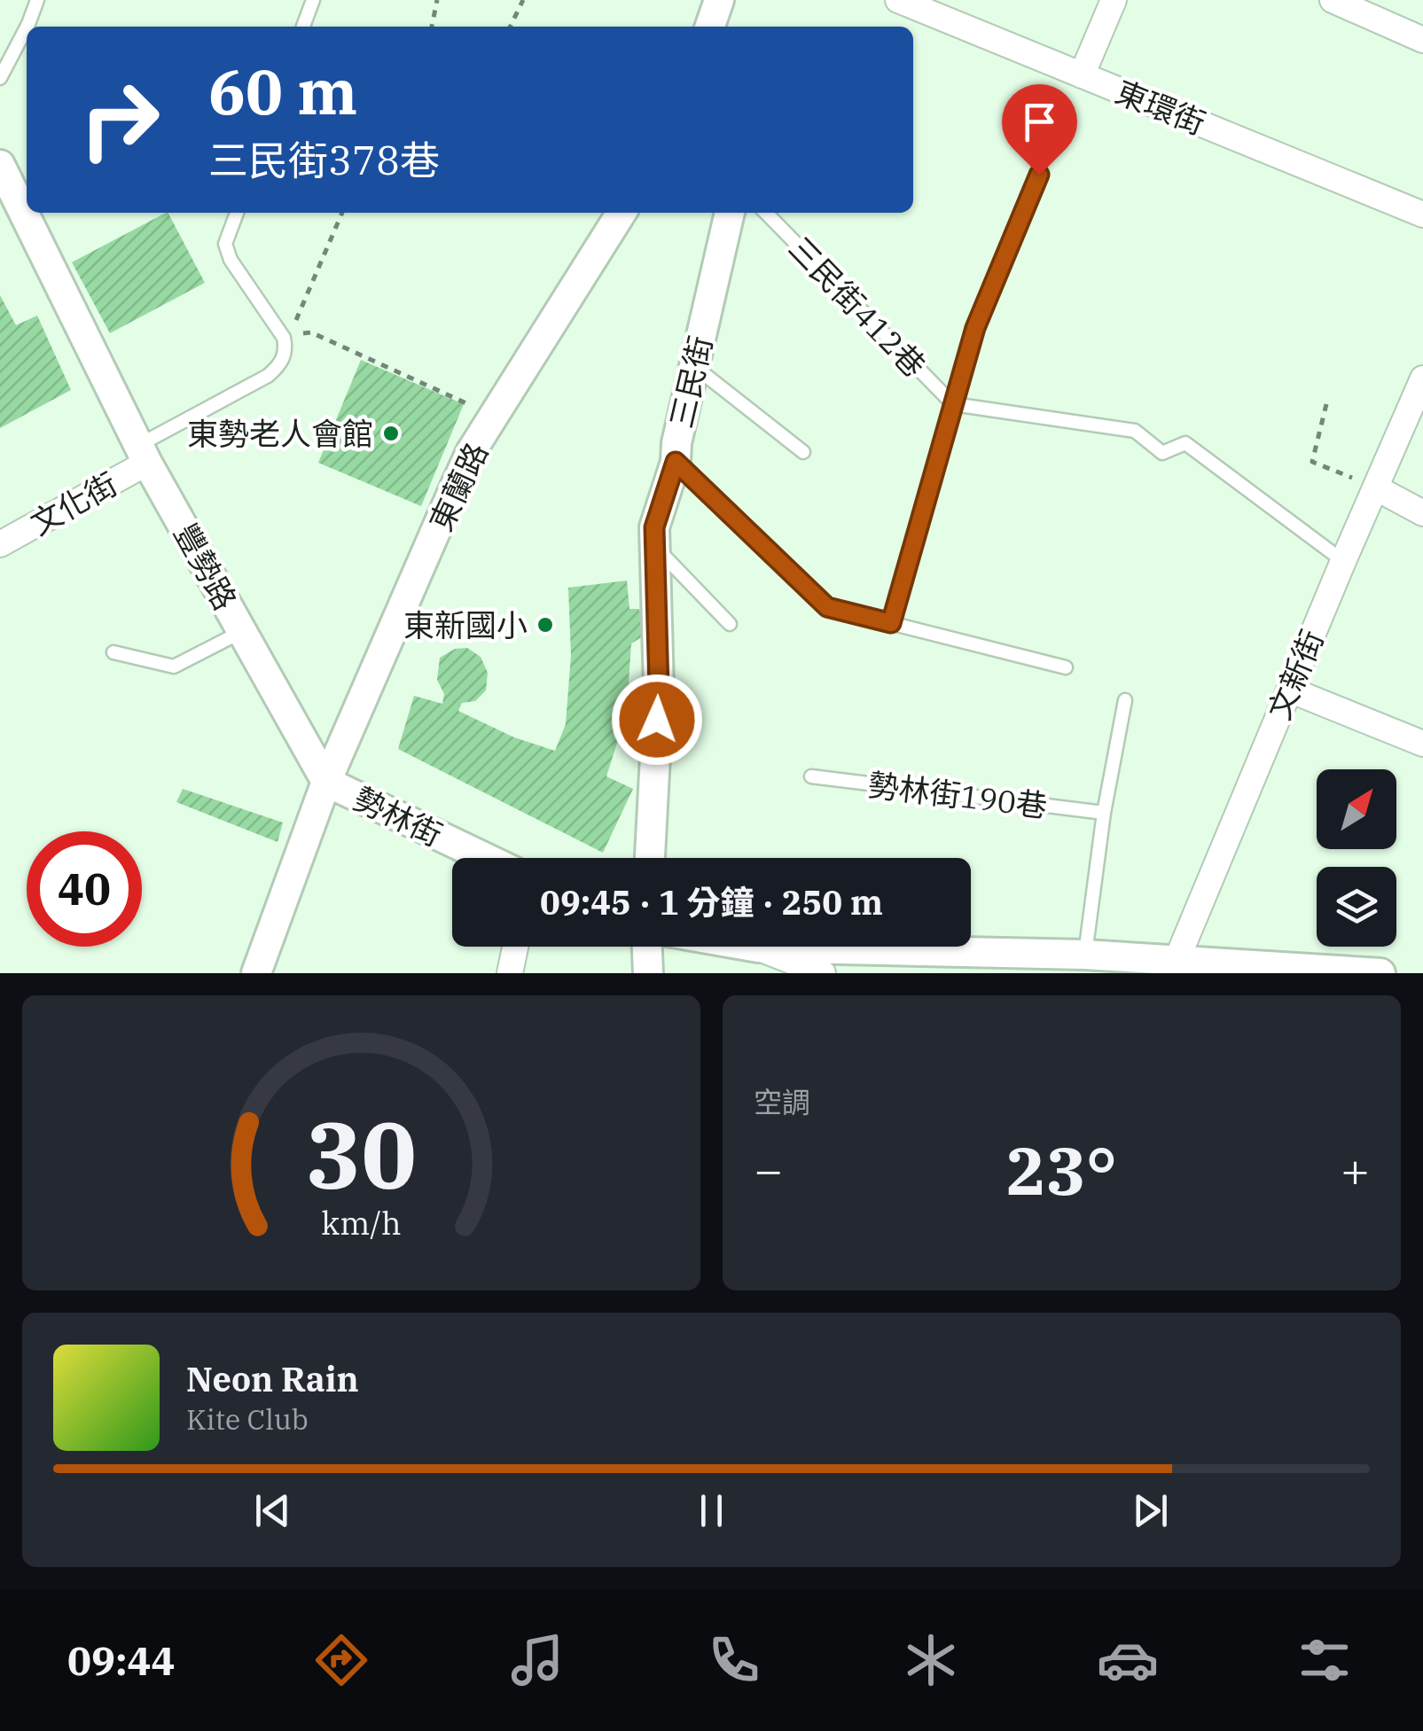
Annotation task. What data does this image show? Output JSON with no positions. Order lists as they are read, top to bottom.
{
  "streets": {
    "street": [
      "東環街",
      "三民街",
      "東蘭路",
      "文化街",
      "豐勢路",
      "文新街",
      "勢林街"
    ],
    "lane": ["三民街412巷", "勢林街190巷"]
  },
  "crossings": [
    ["東蘭路", "豐勢路"],
    ["東蘭路", "勢林街"],
    ["文化街", "豐勢路"],
    ["豐勢路", "勢林街"]
  ],
  "places": ["東勢老人會館", "東新國小"],
  "north": "top right",
  "page": {
    "turn": ["60 m", "三民街378巷"],
    "limit": "40",
    "trip": "09:45 · 1 分鐘 · 250 m",
    "tile": "空調",
    "heat": ["−", "23°", "+"],
    "song": ["Neon Rain", "Kite Club"],
    "tabs": "09:44",
    "gauge": ["30", "km/h"]
  }
}
